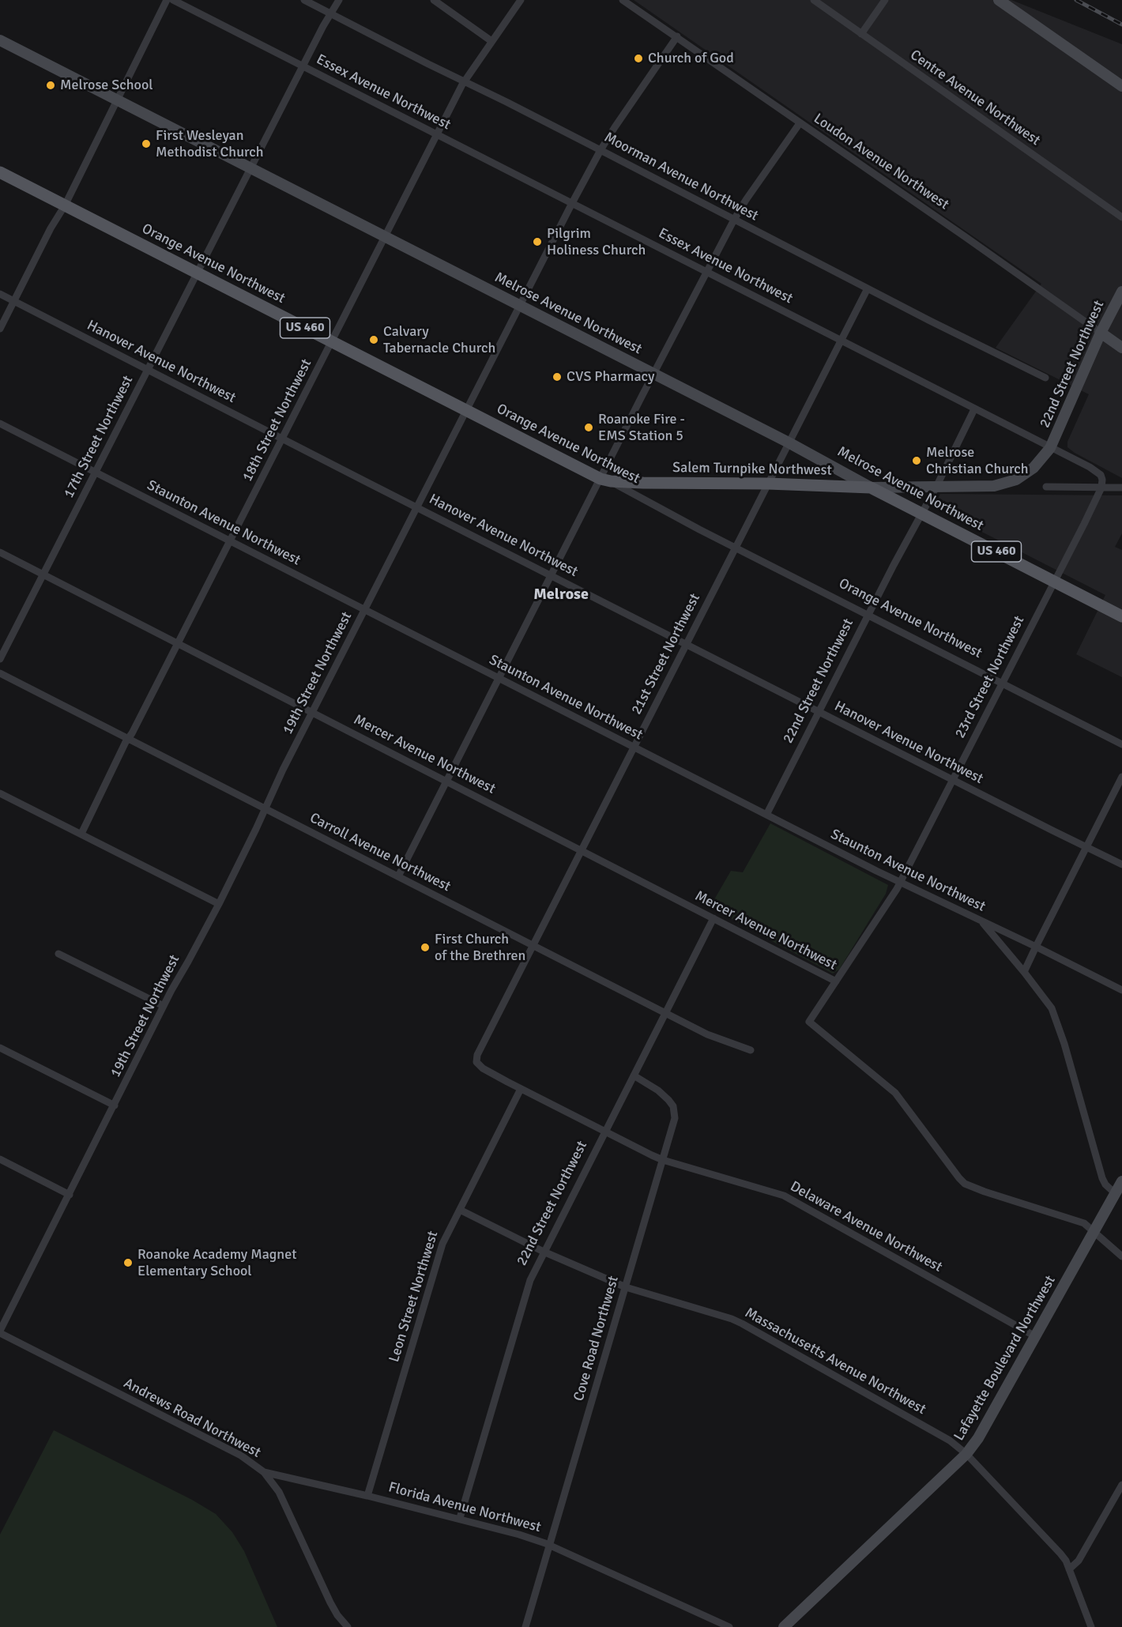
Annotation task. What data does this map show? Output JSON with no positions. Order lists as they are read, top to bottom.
{
  "streets": {
    "main road": [
      "Orange Avenue Northwest",
      "Melrose Avenue Northwest",
      "US 460",
      "Salem Turnpike Northwest"
    ],
    "street": [
      "Essex Avenue Northwest",
      "Centre Avenue Northwest",
      "Loudon Avenue Northwest",
      "Moorman Avenue Northwest",
      "Hanover Avenue Northwest",
      "22nd Street Northwest",
      "18th Street Northwest",
      "17th Street Northwest",
      "Staunton Avenue Northwest",
      "21st Street Northwest",
      "19th Street Northwest",
      "23rd Street Northwest",
      "Mercer Avenue Northwest",
      "Carroll Avenue Northwest",
      "Delaware Avenue Northwest",
      "Leon Street Northwest",
      "Cove Road Northwest",
      "Lafayette Boulevard Northwest",
      "Massachusetts Avenue Northwest",
      "Andrews Road Northwest",
      "Florida Avenue Northwest"
    ]
  },
  "crossings": [
    ["Essex Avenue Northwest", "22nd Street Northwest"],
    ["Essex Avenue Northwest", "18th Street Northwest"],
    ["Essex Avenue Northwest", "17th Street Northwest"],
    ["Essex Avenue Northwest", "21st Street Northwest"],
    ["Essex Avenue Northwest", "19th Street Northwest"],
    ["Essex Avenue Northwest", "23rd Street Northwest"],
    ["Loudon Avenue Northwest", "22nd Street Northwest"],
    ["Loudon Avenue Northwest", "19th Street Northwest"],
    ["Moorman Avenue Northwest", "18th Street Northwest"],
    ["Moorman Avenue Northwest", "17th Street Northwest"],
    ["Moorman Avenue Northwest", "21st Street Northwest"],
    ["Moorman Avenue Northwest", "19th Street Northwest"],
    ["Orange Avenue Northwest", "22nd Street Northwest"],
    ["Orange Avenue Northwest", "18th Street Northwest"],
    ["Orange Avenue Northwest", "17th Street Northwest"],
    ["Orange Avenue Northwest", "Salem Turnpike Northwest"],
    ["Orange Avenue Northwest", "21st Street Northwest"],
    ["Orange Avenue Northwest", "19th Street Northwest"],
    ["Orange Avenue Northwest", "23rd Street Northwest"],
    ["Melrose Avenue Northwest", "22nd Street Northwest"],
    ["Melrose Avenue Northwest", "18th Street Northwest"],
    ["Melrose Avenue Northwest", "17th Street Northwest"],
    ["Melrose Avenue Northwest", "Salem Turnpike Northwest"],
    ["Melrose Avenue Northwest", "21st Street Northwest"],
    ["Melrose Avenue Northwest", "19th Street Northwest"],
    ["Melrose Avenue Northwest", "23rd Street Northwest"],
    ["Hanover Avenue Northwest", "22nd Street Northwest"],
    ["Hanover Avenue Northwest", "18th Street Northwest"],
    ["Hanover Avenue Northwest", "17th Street Northwest"],
    ["Hanover Avenue Northwest", "21st Street Northwest"],
    ["Hanover Avenue Northwest", "19th Street Northwest"],
    ["Hanover Avenue Northwest", "23rd Street Northwest"],
    ["22nd Street Northwest", "Salem Turnpike Northwest"],
    ["22nd Street Northwest", "Staunton Avenue Northwest"],
    ["22nd Street Northwest", "Mercer Avenue Northwest"],
    ["22nd Street Northwest", "Carroll Avenue Northwest"],
    ["22nd Street Northwest", "Delaware Avenue Northwest"],
    ["22nd Street Northwest", "Cove Road Northwest"],
    ["22nd Street Northwest", "Massachusetts Avenue Northwest"],
    ["22nd Street Northwest", "Florida Avenue Northwest"],
    ["18th Street Northwest", "Staunton Avenue Northwest"],
    ["18th Street Northwest", "Mercer Avenue Northwest"],
    ["18th Street Northwest", "Carroll Avenue Northwest"],
    ["17th Street Northwest", "Staunton Avenue Northwest"],
    ["17th Street Northwest", "Mercer Avenue Northwest"],
    ["Salem Turnpike Northwest", "21st Street Northwest"],
    ["Staunton Avenue Northwest", "21st Street Northwest"],
    ["Staunton Avenue Northwest", "19th Street Northwest"],
    ["Staunton Avenue Northwest", "23rd Street Northwest"],
    ["21st Street Northwest", "Mercer Avenue Northwest"],
    ["21st Street Northwest", "Carroll Avenue Northwest"],
    ["21st Street Northwest", "Delaware Avenue Northwest"],
    ["19th Street Northwest", "Mercer Avenue Northwest"],
    ["19th Street Northwest", "Carroll Avenue Northwest"],
    ["19th Street Northwest", "Andrews Road Northwest"],
    ["23rd Street Northwest", "Mercer Avenue Northwest"],
    ["23rd Street Northwest", "Lafayette Boulevard Northwest"],
    ["Delaware Avenue Northwest", "Leon Street Northwest"],
    ["Delaware Avenue Northwest", "Cove Road Northwest"],
    ["Delaware Avenue Northwest", "Lafayette Boulevard Northwest"],
    ["Leon Street Northwest", "Massachusetts Avenue Northwest"],
    ["Leon Street Northwest", "Florida Avenue Northwest"],
    ["Cove Road Northwest", "Massachusetts Avenue Northwest"],
    ["Cove Road Northwest", "Florida Avenue Northwest"],
    ["Lafayette Boulevard Northwest", "Massachusetts Avenue Northwest"],
    ["Andrews Road Northwest", "Florida Avenue Northwest"]
  ],
  "districts": ["Melrose"],
  "places": [
    "Church of God",
    "Melrose School",
    "First Wesleyan Methodist Church",
    "Pilgrim Holiness Church",
    "Calvary Tabernacle Church",
    "CVS Pharmacy",
    "Roanoke Fire - EMS Station 5",
    "Melrose Christian Church",
    "First Church of the Brethren",
    "Roanoke Academy Magnet Elementary School"
  ]
}
